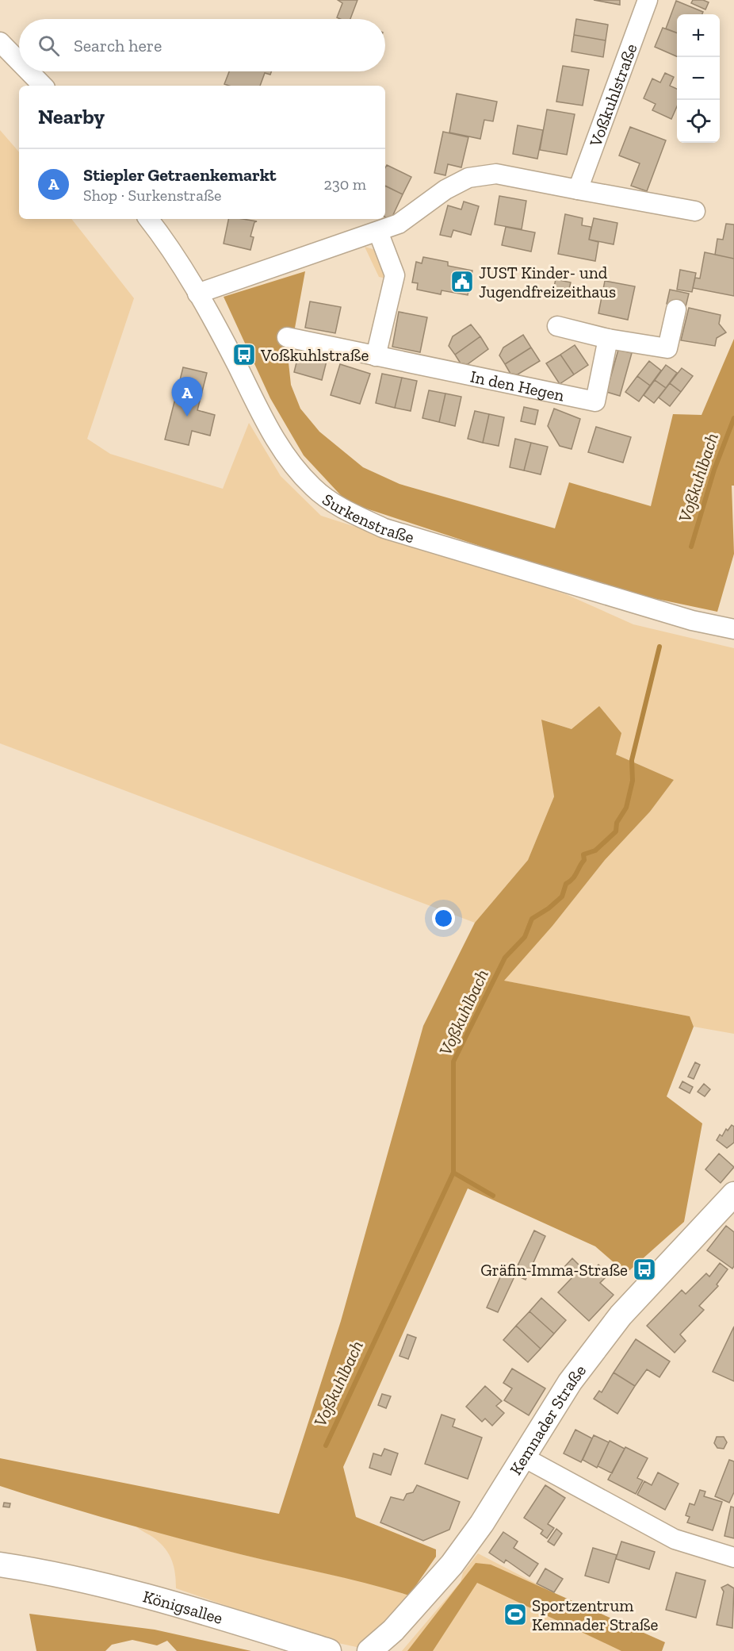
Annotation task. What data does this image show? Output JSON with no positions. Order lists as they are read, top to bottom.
{
  "streets": {
    "main road": ["Kemnader Straße", "Königsallee"],
    "street": ["Voßkuhlstraße", "In den Hegen", "Surkenstraße"]
  },
  "water": ["Voßkuhlbach"],
  "places": {
    "public building": ["JUST Kinder- und Jugendfreizeithaus"],
    "bus stop": ["Voßkuhlstraße", "Gräfin-Imma-Straße"],
    "sports": ["Sportzentrum Kemnader Straße"]
  },
  "page": {
    "map_buttons": ["+", "−"],
    "search": "Search here",
    "heading": "Nearby",
    "list": [
      {
        "mark": "A",
        "name": "Stiepler Getraenkemarkt",
        "note": "Shop · Surkenstraße",
        "value": "230 m"
      }
    ],
    "pins": "A"
  }
}
